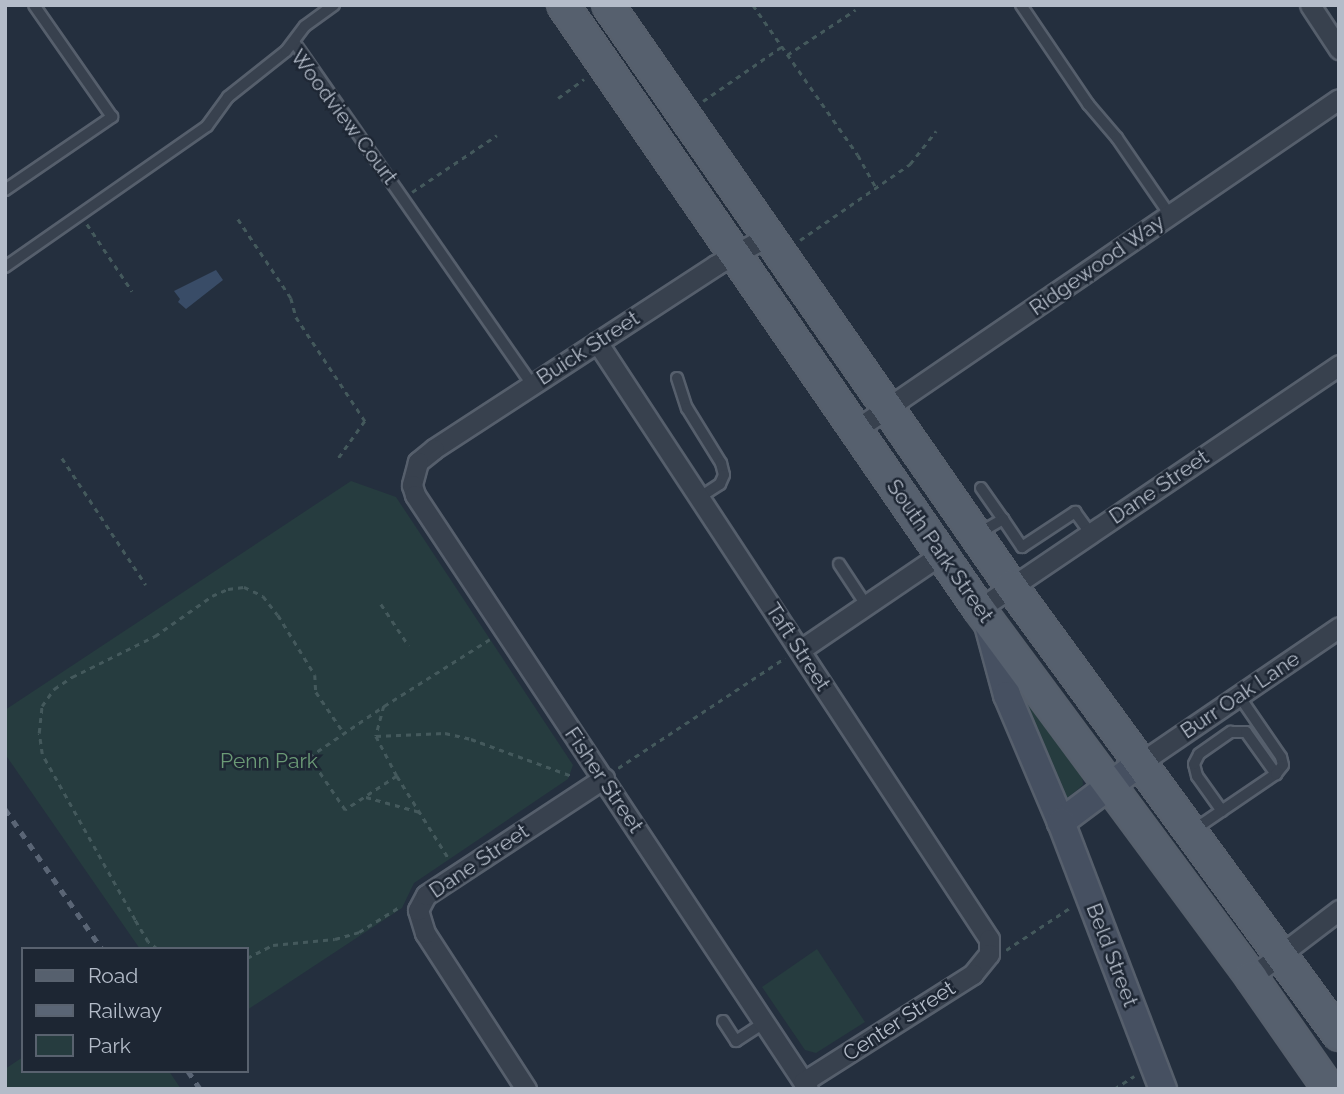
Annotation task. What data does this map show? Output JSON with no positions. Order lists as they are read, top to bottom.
{
  "streets": {
    "main road": ["South Park Street"],
    "street": [
      "Ridgewood Way",
      "Buick Street",
      "Dane Street",
      "Taft Street",
      "Burr Oak Lane",
      "Fisher Street",
      "Beld Street",
      "Center Street"
    ],
    "lane": ["Woodview Court"]
  },
  "crossings": [
    ["Woodview Court", "Buick Street"],
    ["Ridgewood Way", "South Park Street"],
    ["Buick Street", "South Park Street"],
    ["Buick Street", "Taft Street"],
    ["Buick Street", "Fisher Street"],
    ["Dane Street", "South Park Street"],
    ["Dane Street", "Fisher Street"],
    ["Dane Street", "Beld Street"],
    ["South Park Street", "Burr Oak Lane"],
    ["South Park Street", "Beld Street"],
    ["Taft Street", "Center Street"],
    ["Fisher Street", "Center Street"]
  ],
  "parks": ["Penn Park"],
  "legend": ["Road", "Railway", "Park"]
}
